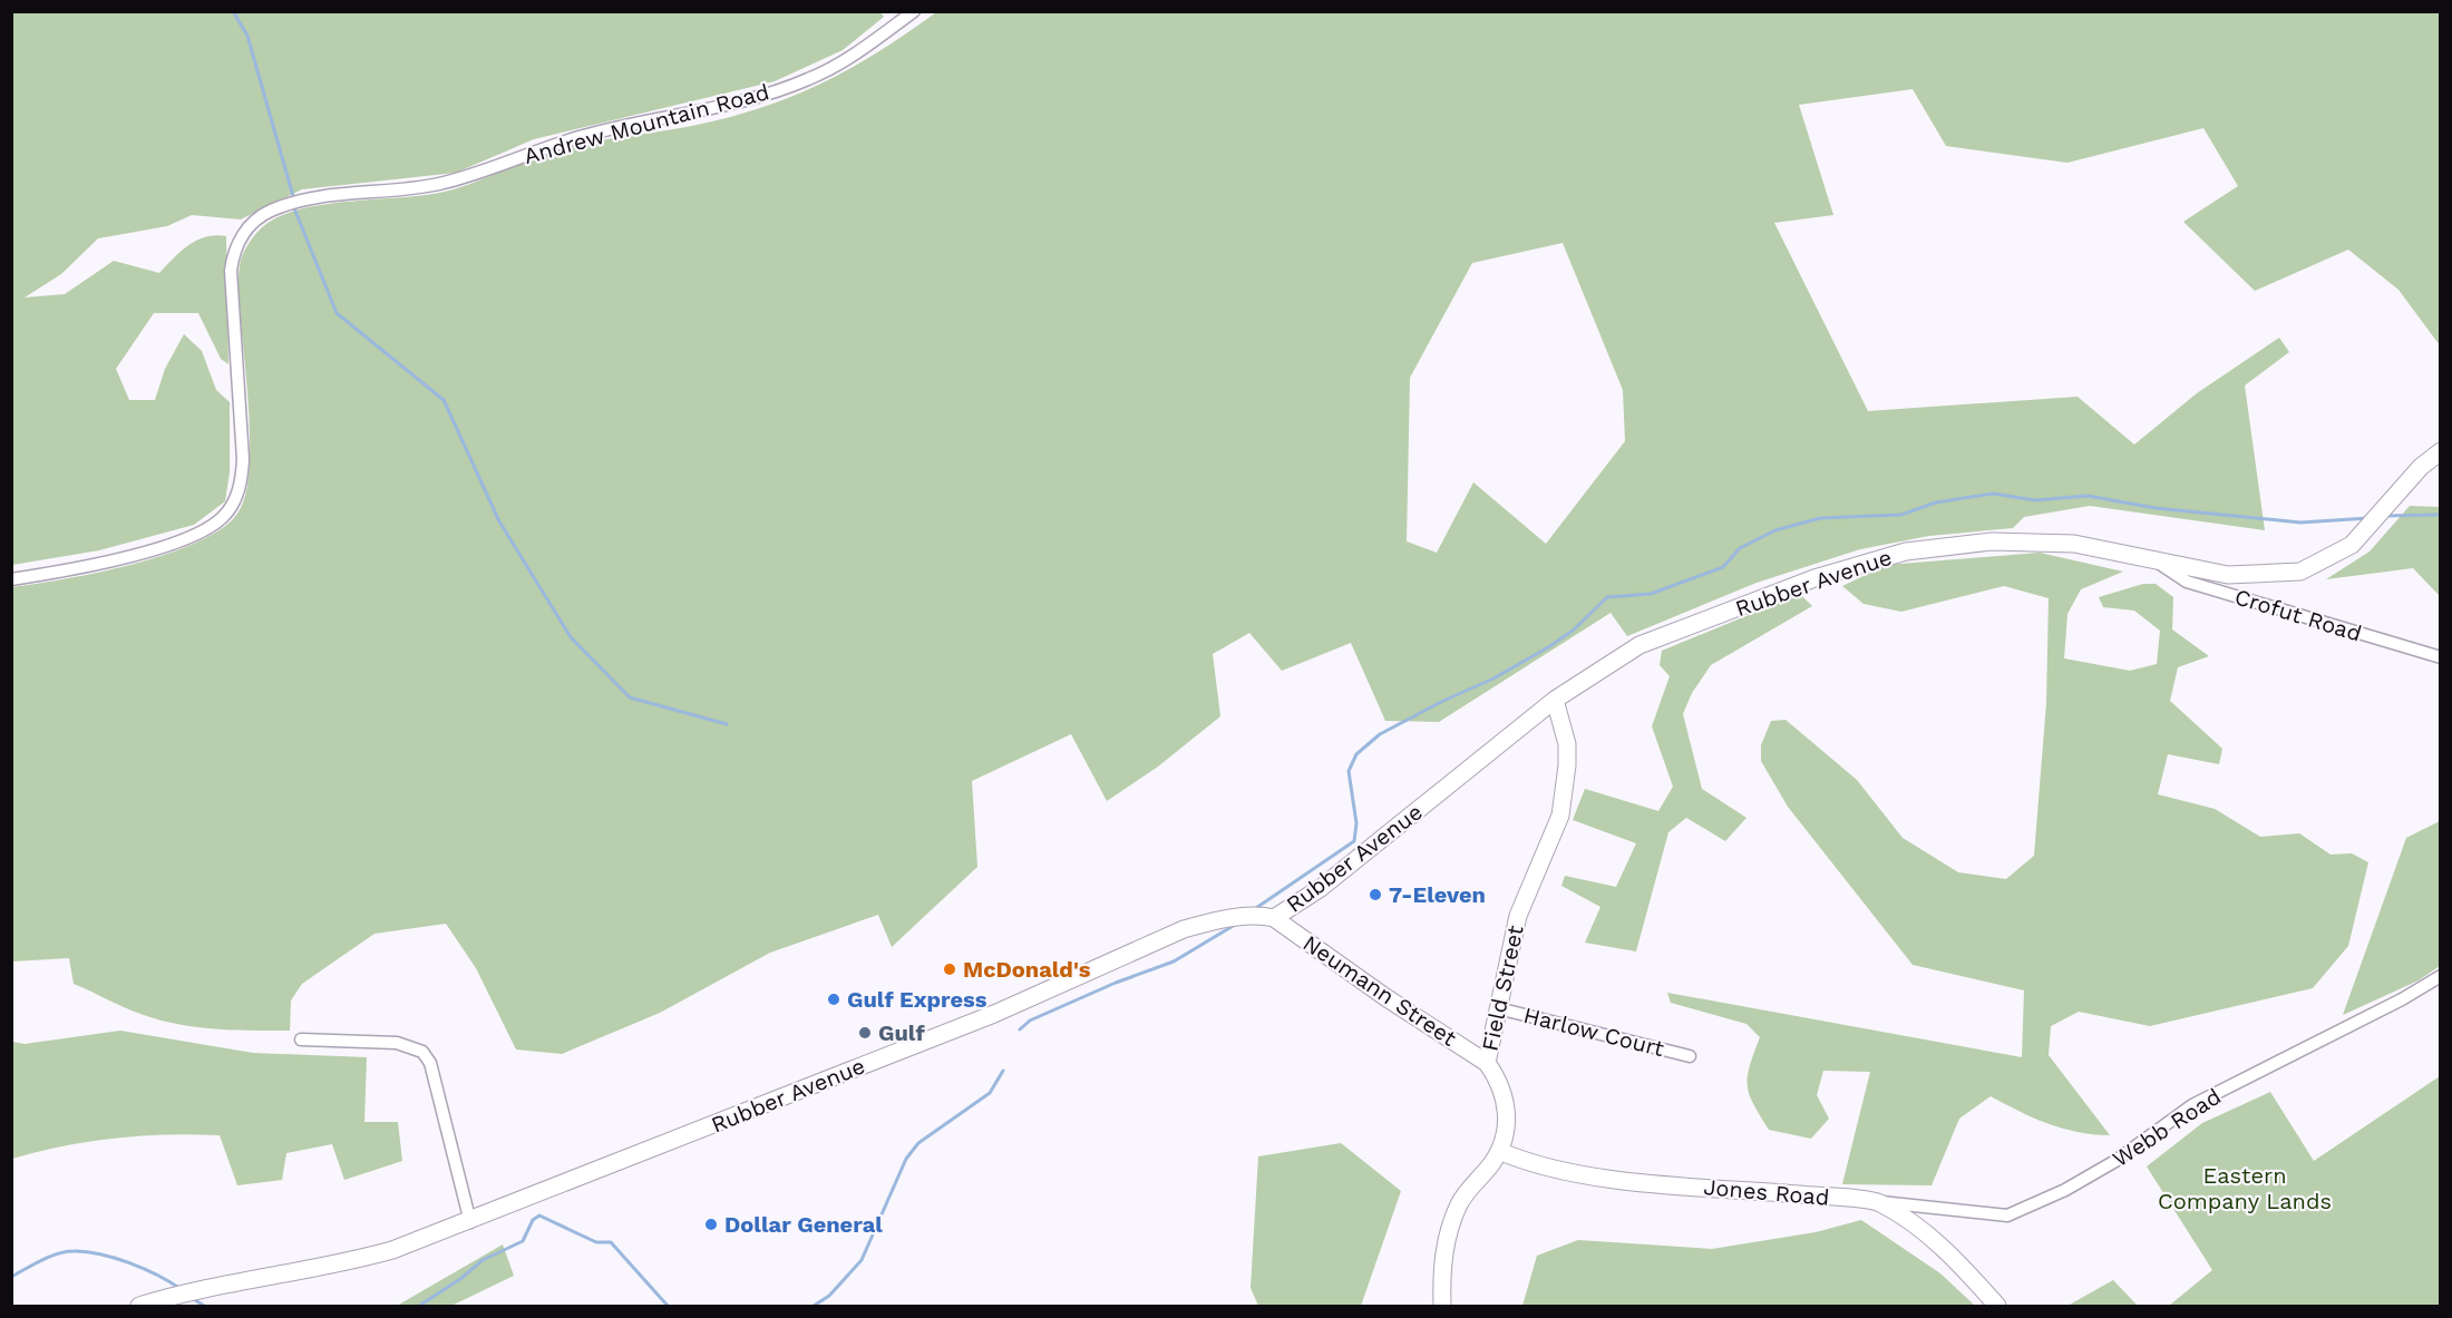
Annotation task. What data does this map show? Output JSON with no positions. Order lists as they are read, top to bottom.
{
  "streets": {
    "street": [
      "Andrew Mountain Road",
      "Rubber Avenue",
      "Crofut Road",
      "Field Street",
      "Neumann Street",
      "Harlow Court",
      "Webb Road",
      "Jones Road"
    ]
  },
  "crossings": [
    ["Rubber Avenue", "Crofut Road"],
    ["Rubber Avenue", "Field Street"],
    ["Rubber Avenue", "Neumann Street"],
    ["Field Street", "Neumann Street"],
    ["Field Street", "Harlow Court"],
    ["Field Street", "Jones Road"],
    ["Webb Road", "Jones Road"]
  ],
  "parks": ["Eastern Company Lands"],
  "places": [
    "7-Eleven",
    "McDonald's",
    "Gulf Express",
    "Gulf",
    "Dollar General"
  ]
}
